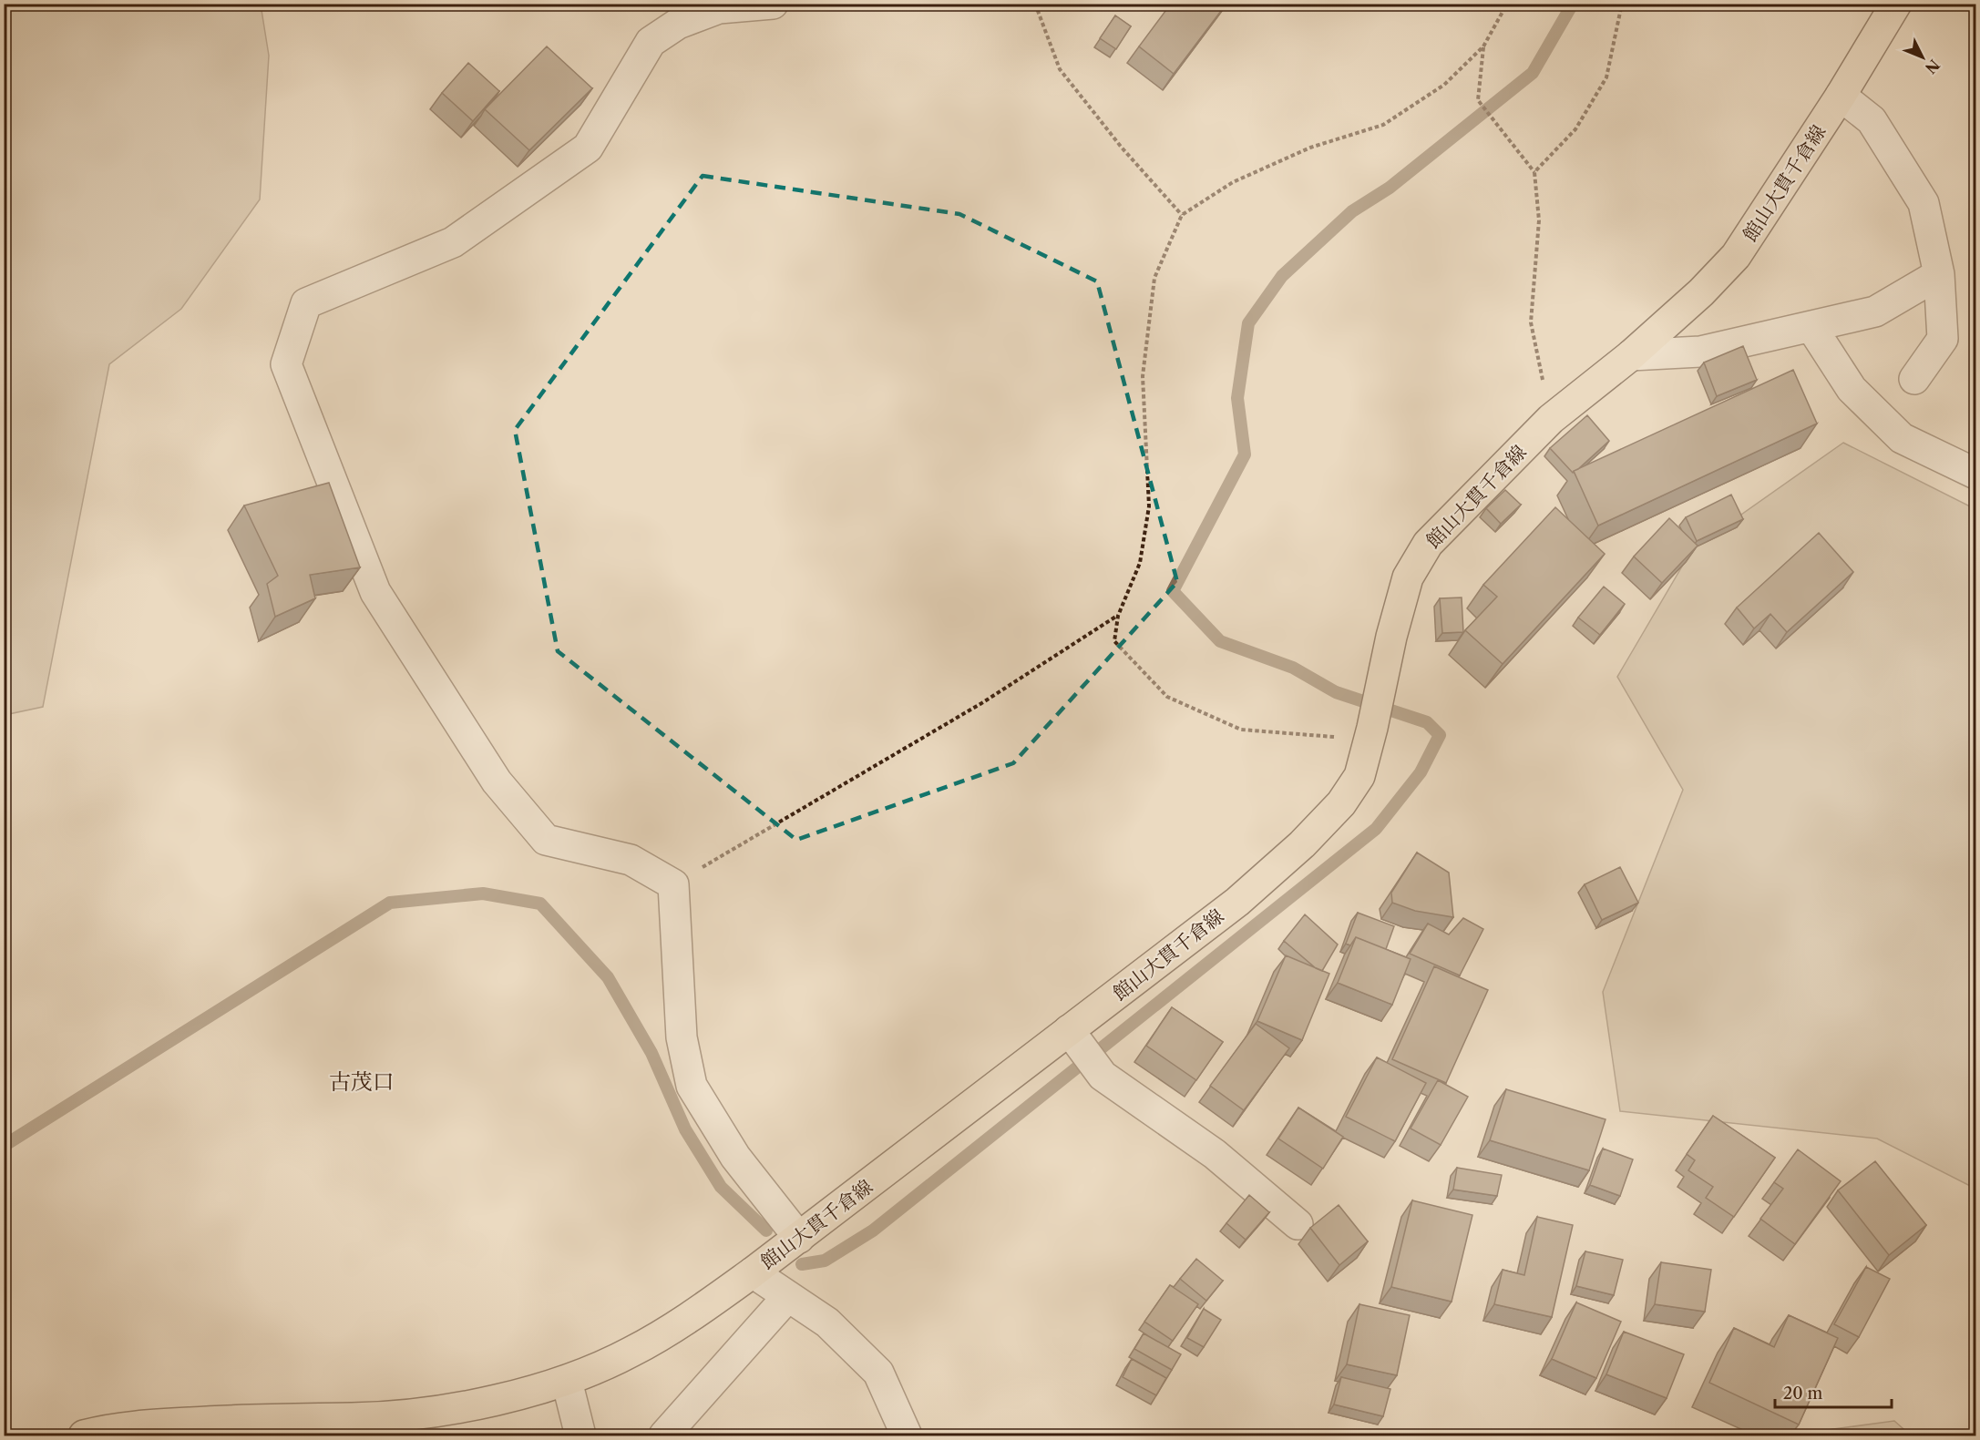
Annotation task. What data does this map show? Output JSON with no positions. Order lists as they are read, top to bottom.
{
  "streets": {
    "main road": ["館山大貫千倉線"]
  },
  "districts": ["古茂口"],
  "scale_bar": "20 m",
  "north": "bottom right"
}
